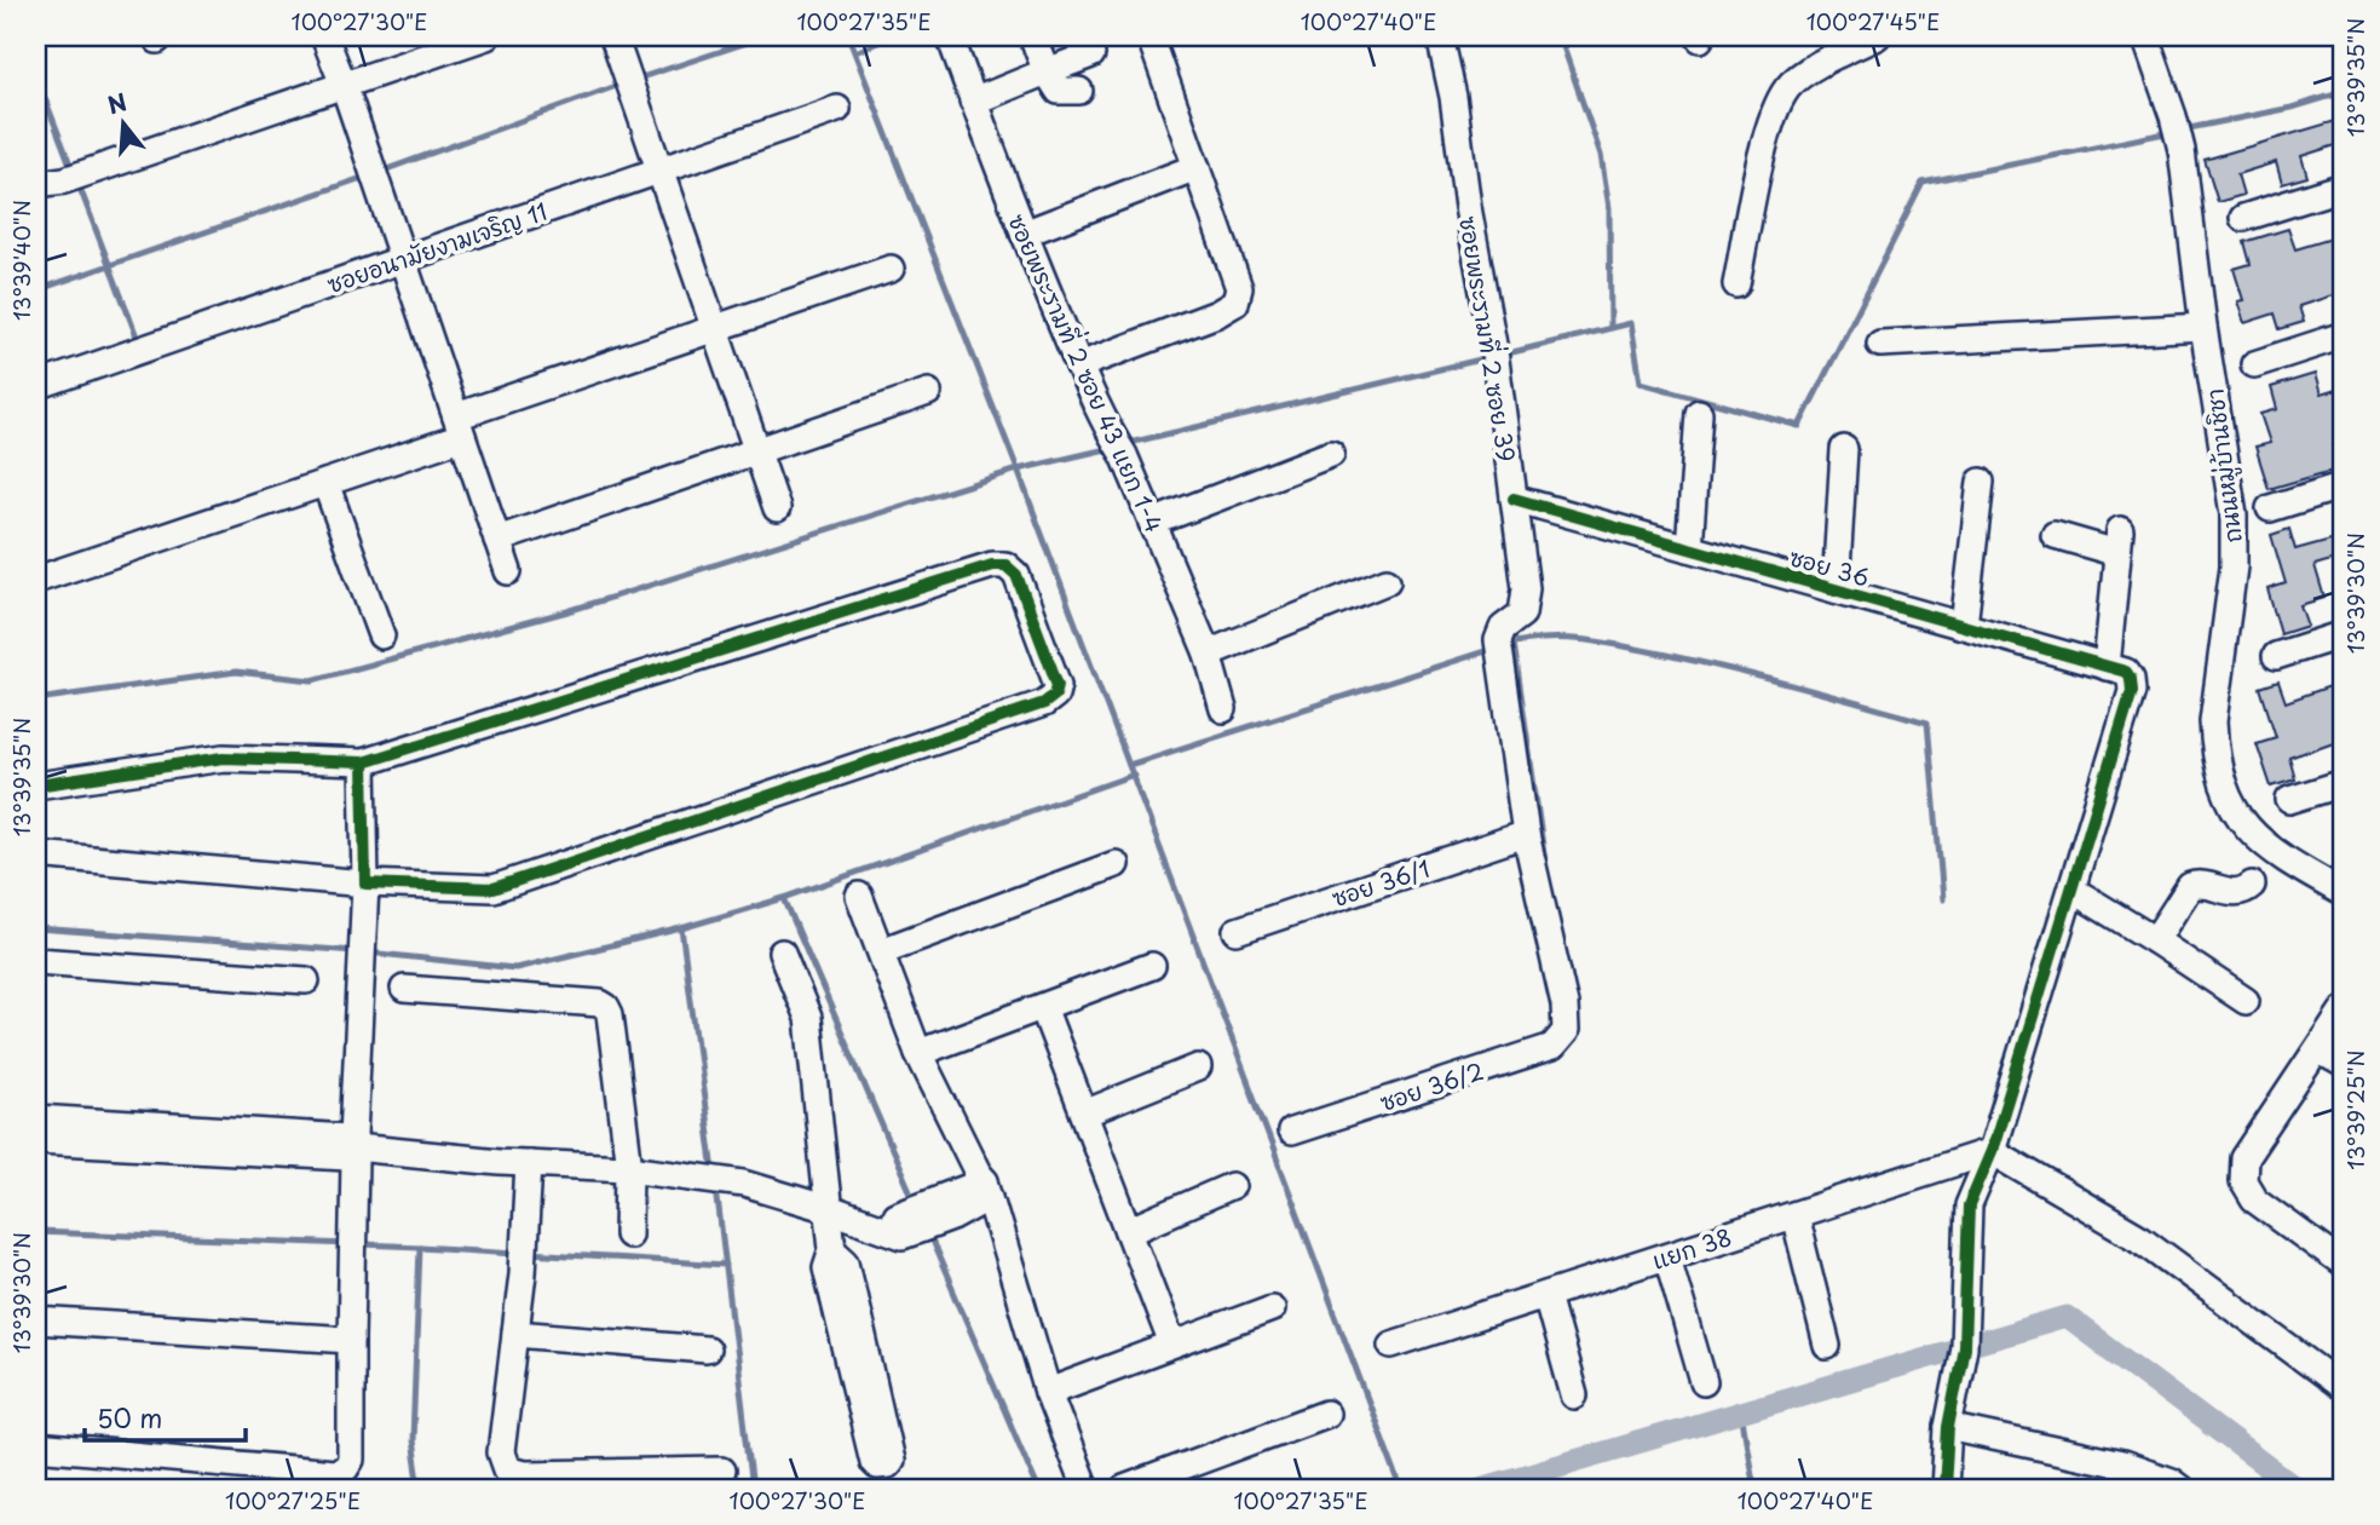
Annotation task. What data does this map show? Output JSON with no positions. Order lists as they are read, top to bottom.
{
  "streets": {
    "street": [
      "ซอยอนามัยงามเจริญ 11",
      "ซอยพระรามที่ 2 ซอย 39",
      "ซอยพระรามที่ 2 ซอย 43 แยก 1-4",
      "ถนนหมู่บ้านชิชา",
      "ซอย 36",
      "ซอย 36/1",
      "ซอย 36/2",
      "แยก 38"
    ]
  },
  "crossings": [
    ["ซอยพระรามที่ 2 ซอย 39", "ซอย 36"],
    ["ซอยพระรามที่ 2 ซอย 39", "ซอย 36/1"],
    ["ซอยพระรามที่ 2 ซอย 39", "ซอย 36/2"]
  ],
  "scale_bar": "50 m",
  "north": "top",
  "coordinates": [
    "100°27'30\"E",
    "100°27'35\"E",
    "100°27'40\"E",
    "100°27'45\"E",
    "13°39'35\"N",
    "13°39'40\"N",
    "13°39'30\"N",
    "13°39'25\"N",
    "100°27'25\"E"
  ]
}
